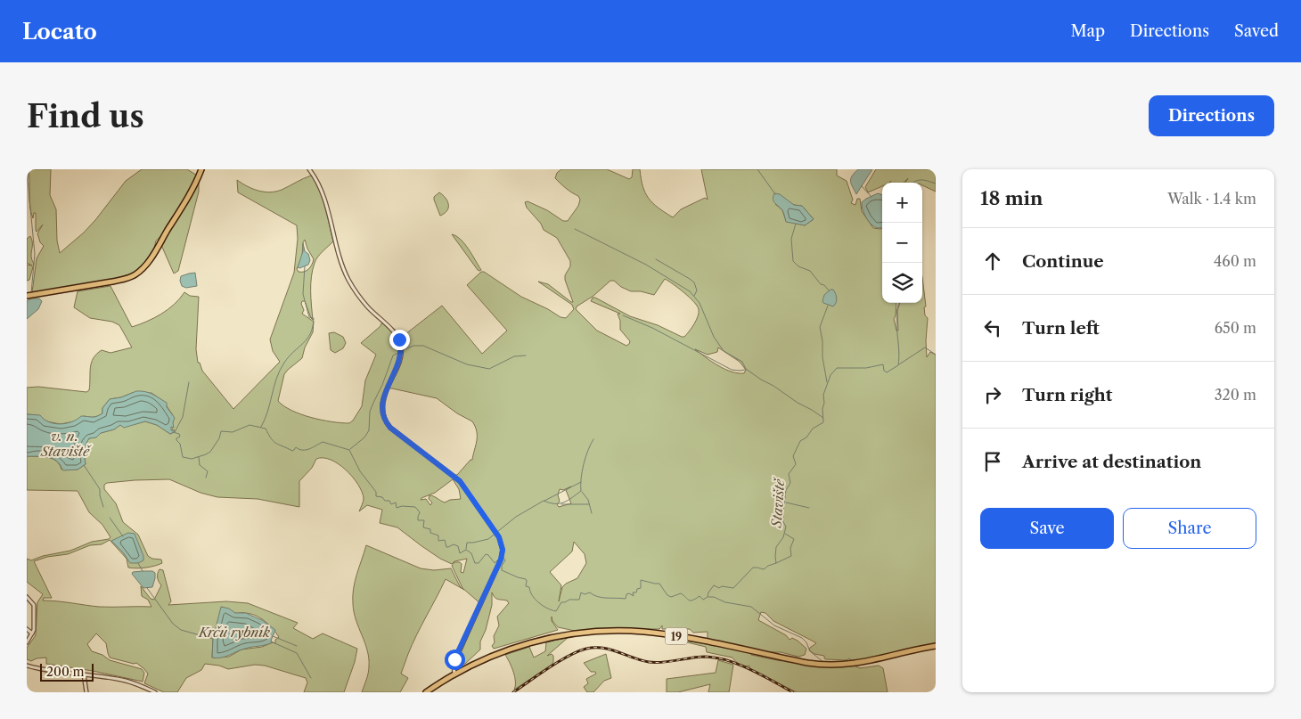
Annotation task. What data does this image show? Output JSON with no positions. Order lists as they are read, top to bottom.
{
  "streets": {
    "main road": ["19"]
  },
  "water": ["v. n. Staviště", "Staviště", "Krčů rybník"],
  "scale_bar": "200 m",
  "page": {
    "header": "Locato",
    "nav": ["Map", "Directions", "Saved"],
    "buttons": [
      "Directions",
      ["Save", "Share"]
    ],
    "title": "Find us",
    "heading": ["18 min", "Walk · 1.4 km"],
    "map_buttons": ["+", "−"],
    "list": [
      ["Continue", "460 m"],
      ["Turn left", "650 m"],
      ["Turn right", "320 m"],
      "Arrive at destination"
    ],
    "scale": "200 m"
  }
}
